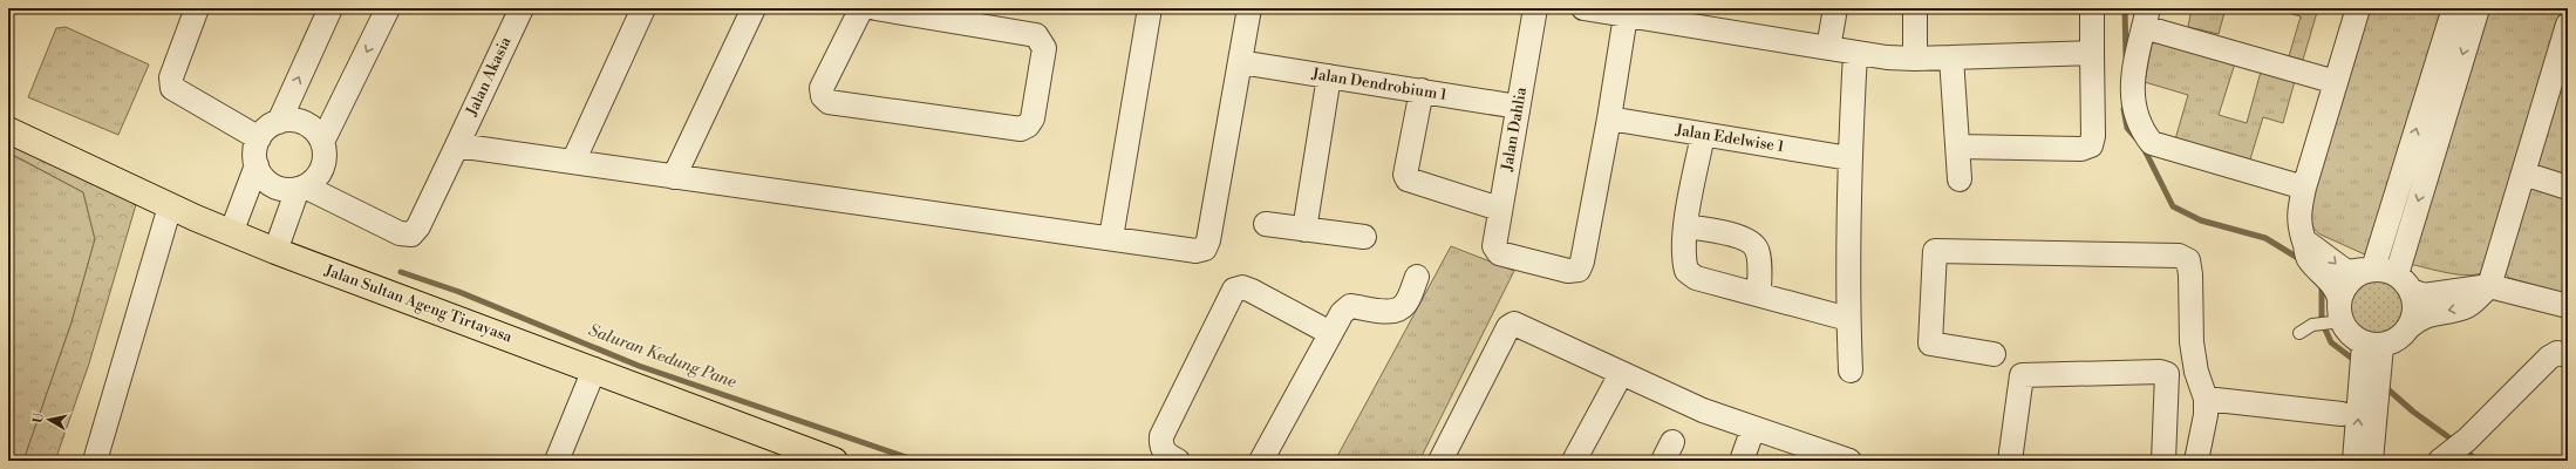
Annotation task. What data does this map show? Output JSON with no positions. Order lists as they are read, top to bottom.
{
  "streets": {
    "main road": ["Jalan Sultan Ageng Tirtayasa"],
    "street": [
      "Jalan Akasia",
      "Jalan Dendrobium 1",
      "Jalan Dahlia",
      "Jalan Edelwise 1"
    ]
  },
  "crossings": [
    ["Jalan Dendrobium 1", "Jalan Dahlia"],
    ["Jalan Dahlia", "Jalan Edelwise 1"]
  ],
  "water": ["Saluran Kedung Pane"],
  "north": "left"
}
